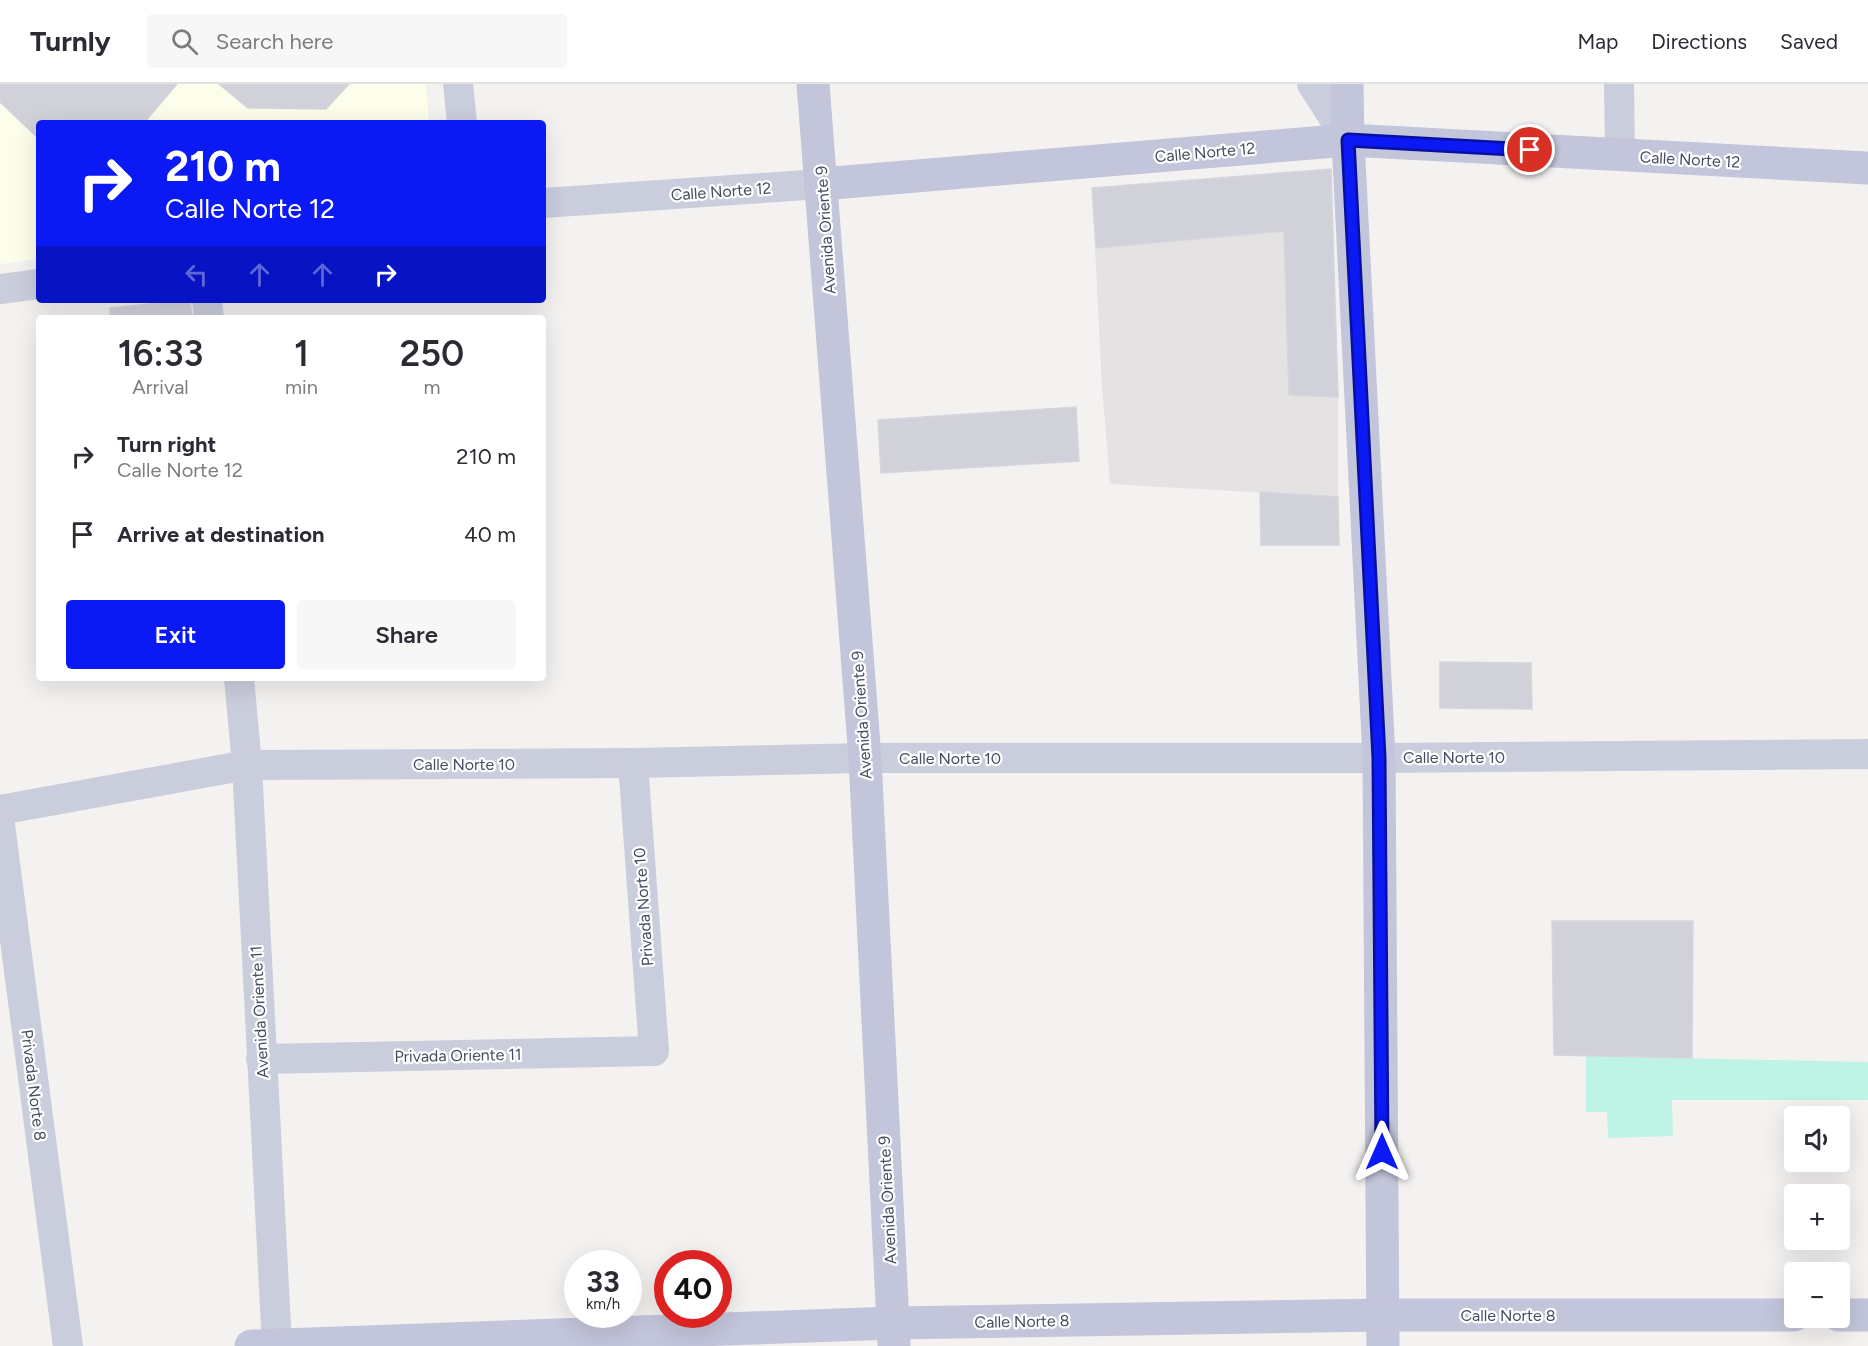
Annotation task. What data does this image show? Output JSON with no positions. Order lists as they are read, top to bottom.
{
  "streets": {
    "street": [
      "Calle Norte 12",
      "Avenida Oriente 9",
      "Calle Norte 10",
      "Privada Norte 10",
      "Avenida Oriente 11",
      "Privada Oriente 11",
      "Privada Norte 8",
      "Calle Norte 8"
    ]
  },
  "crossings": [
    ["Calle Norte 12", "Avenida Oriente 9"],
    ["Avenida Oriente 9", "Calle Norte 10"],
    ["Avenida Oriente 9", "Calle Norte 8"],
    ["Calle Norte 10", "Privada Norte 10"],
    ["Calle Norte 10", "Avenida Oriente 11"],
    ["Privada Norte 10", "Privada Oriente 11"],
    ["Avenida Oriente 11", "Privada Oriente 11"],
    ["Avenida Oriente 11", "Calle Norte 8"]
  ],
  "page": {
    "header": "Turnly",
    "search": "Search here",
    "nav": ["Map", "Directions", "Saved"],
    "turn": ["210 m", "Calle Norte 12"],
    "eta": [
      "16:33",
      "Arrival",
      "1",
      "min",
      "250",
      "m"
    ],
    "list": [
      {
        "name": "Turn right",
        "note": "Calle Norte 12",
        "value": "210 m"
      },
      {
        "name": "Arrive at destination",
        "value": "40 m"
      }
    ],
    "buttons": ["Exit", "Share"],
    "map_buttons": ["+", "−"],
    "speed": "33 km/h",
    "limit": "40"
  }
}
